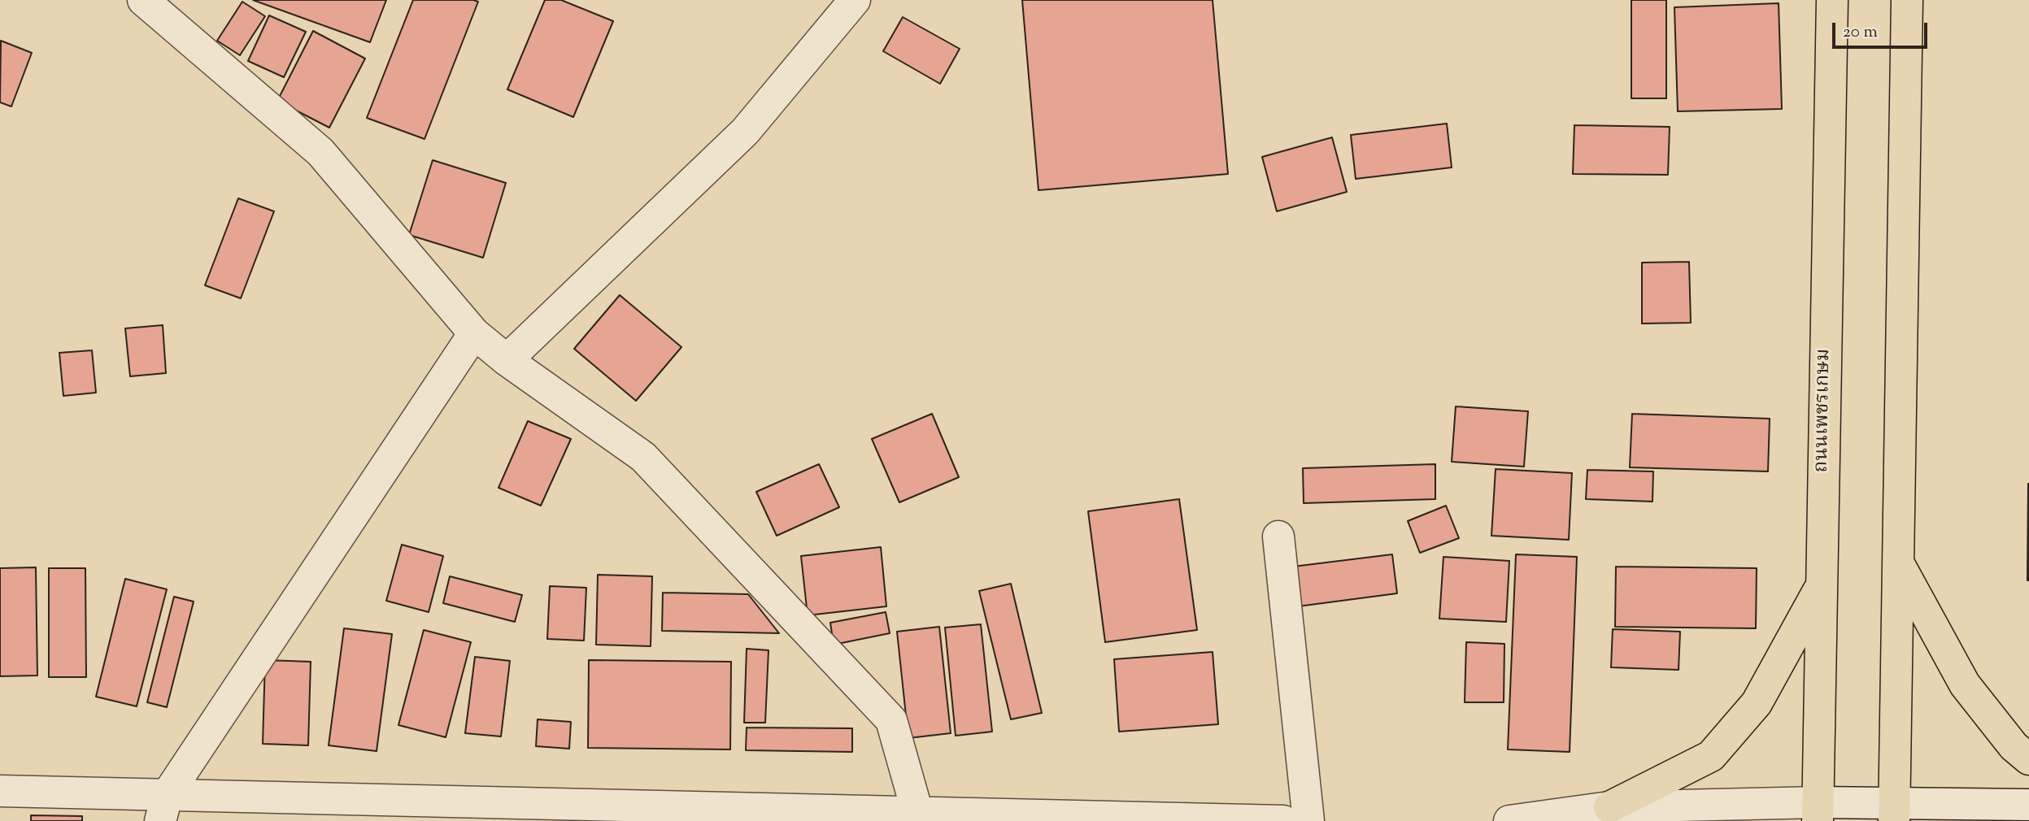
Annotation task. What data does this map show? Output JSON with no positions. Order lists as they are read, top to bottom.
{
  "streets": {
    "highway": ["ถนนเพชรเกษม"]
  },
  "scale_bar": "20 m"
}
